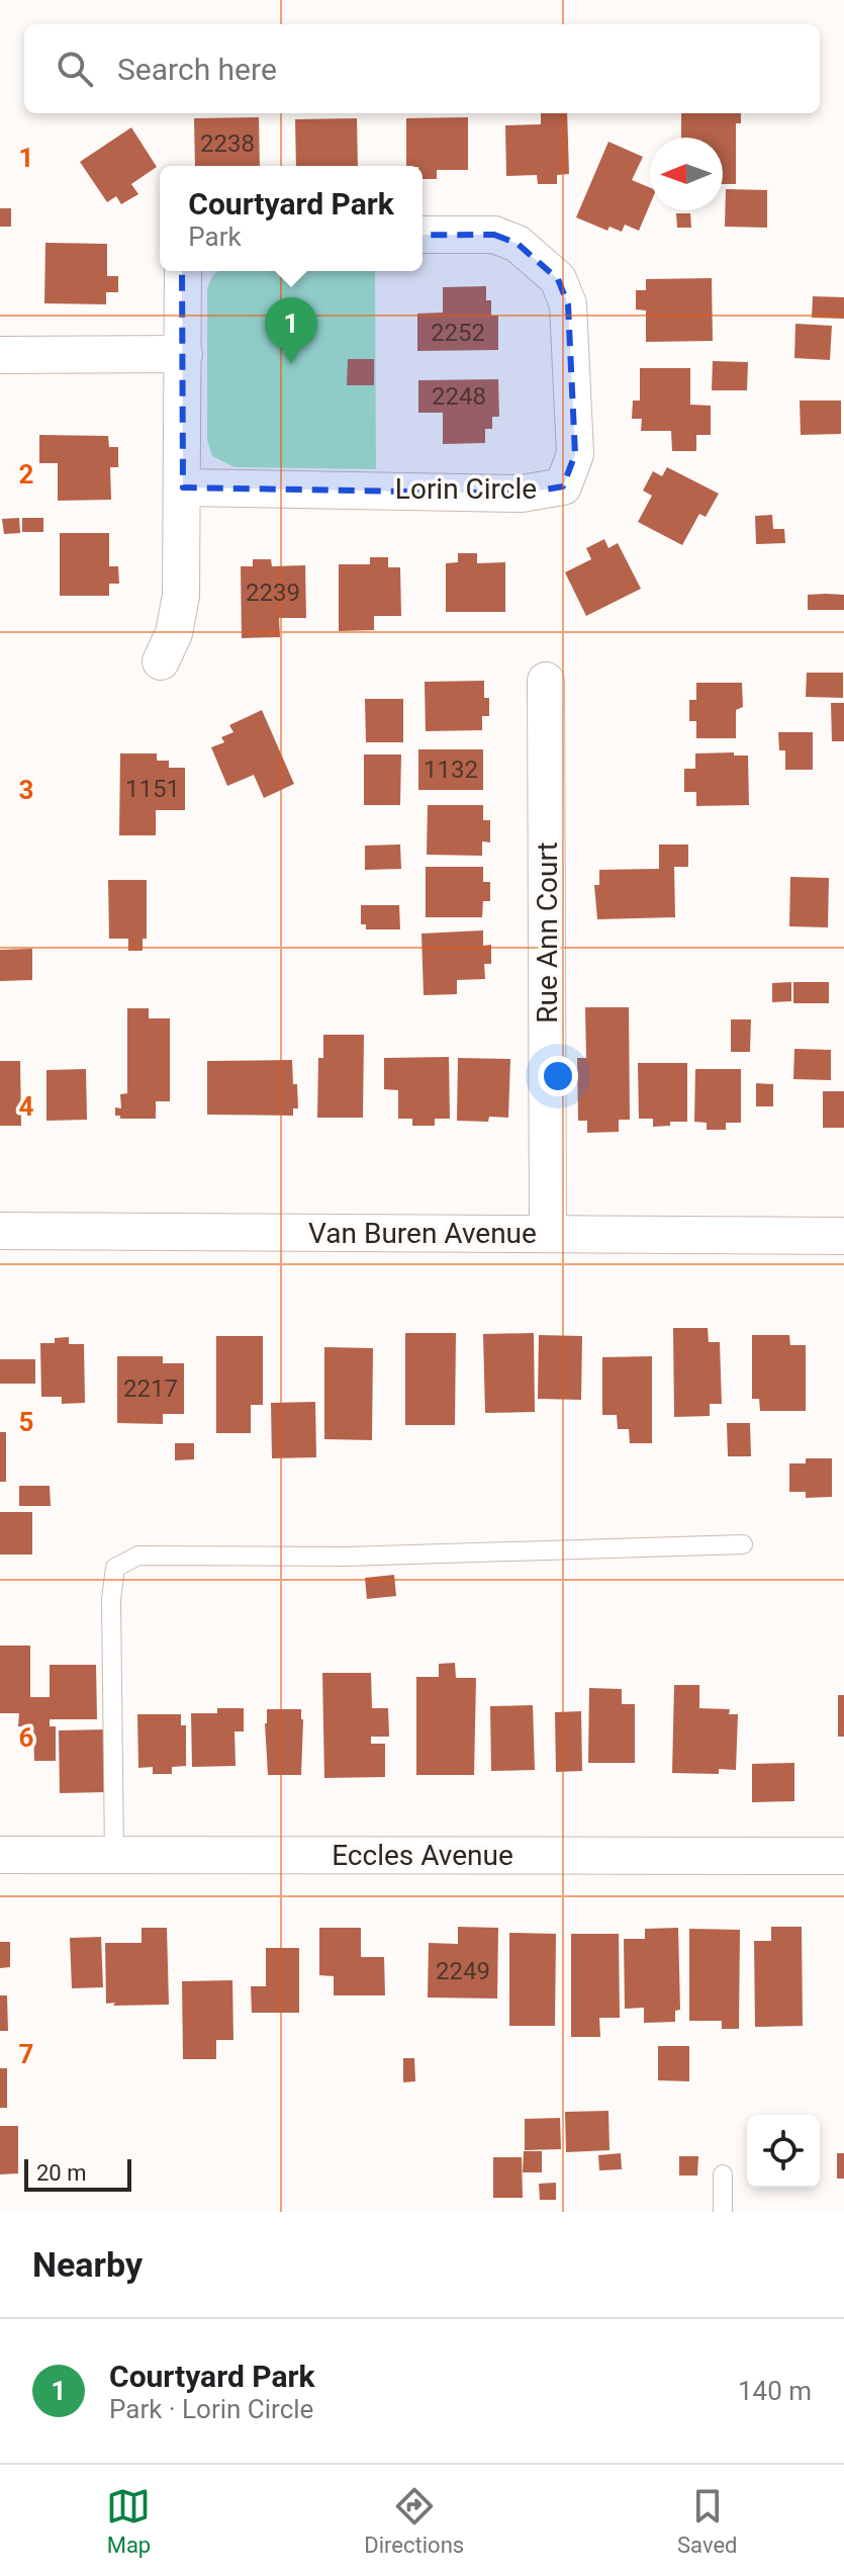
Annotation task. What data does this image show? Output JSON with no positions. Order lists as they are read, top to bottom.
{
  "streets": {
    "street": [
      "Lorin Circle",
      "Rue Ann Court",
      "Van Buren Avenue",
      "Eccles Avenue"
    ]
  },
  "crossings": [
    ["Rue Ann Court", "Van Buren Avenue"]
  ],
  "house_numbers": [
    "2238",
    "2252",
    "2248",
    "2239",
    "1132",
    "1151",
    "2217",
    "2249"
  ],
  "scale_bar": "20 m",
  "north": "left",
  "page": {
    "search": "Search here",
    "popup": ["Courtyard Park", "Park"],
    "pins": "1",
    "scale": "20 m",
    "heading": "Nearby",
    "list": [
      {
        "mark": "1",
        "name": "Courtyard Park",
        "note": "Park · Lorin Circle",
        "value": "140 m"
      }
    ],
    "nav": ["Map", "Directions", "Saved"]
  },
  "grid": {
    "rows": [
      "1",
      "2",
      "3",
      "4",
      "5",
      "6",
      "7"
    ]
  }
}
